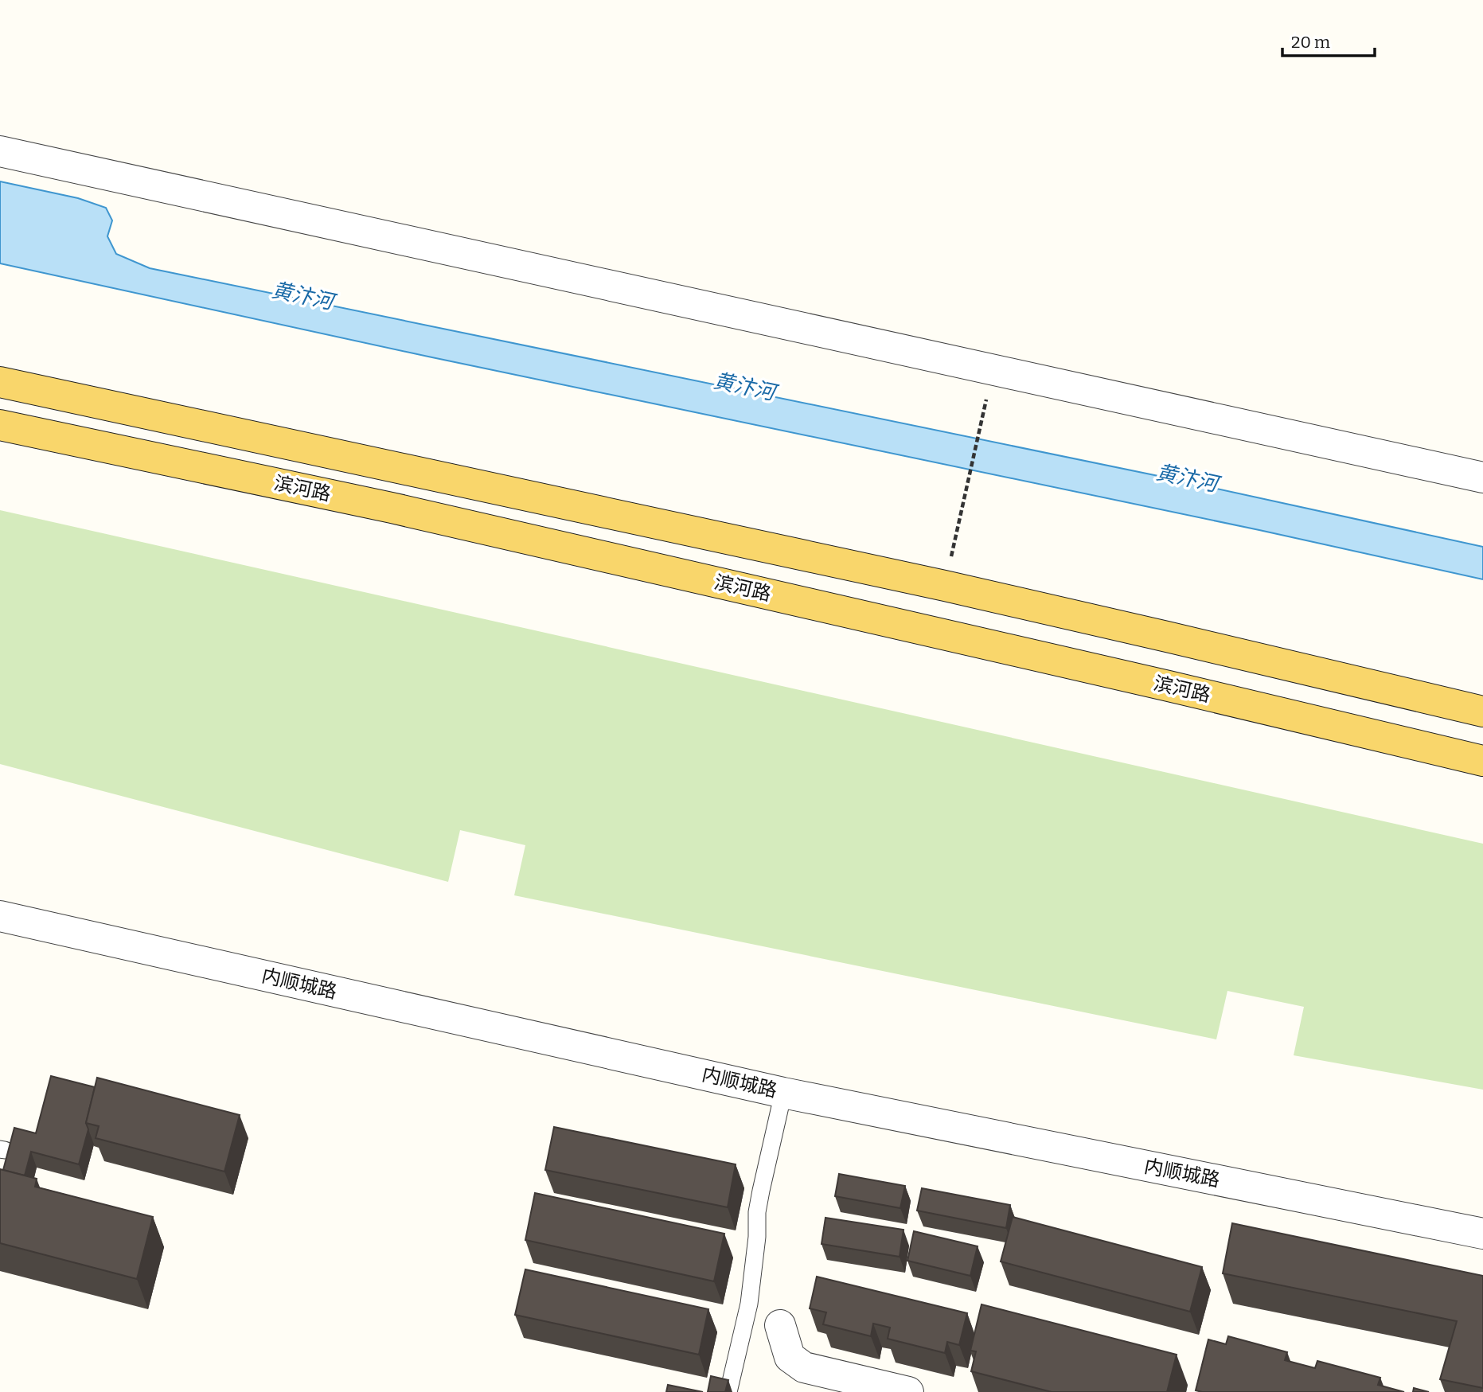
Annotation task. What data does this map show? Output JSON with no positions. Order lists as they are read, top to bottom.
{
  "streets": {
    "main road": ["滨河路"],
    "street": ["内顺城路"]
  },
  "water": ["黄汴河"],
  "scale_bar": "20 m"
}
